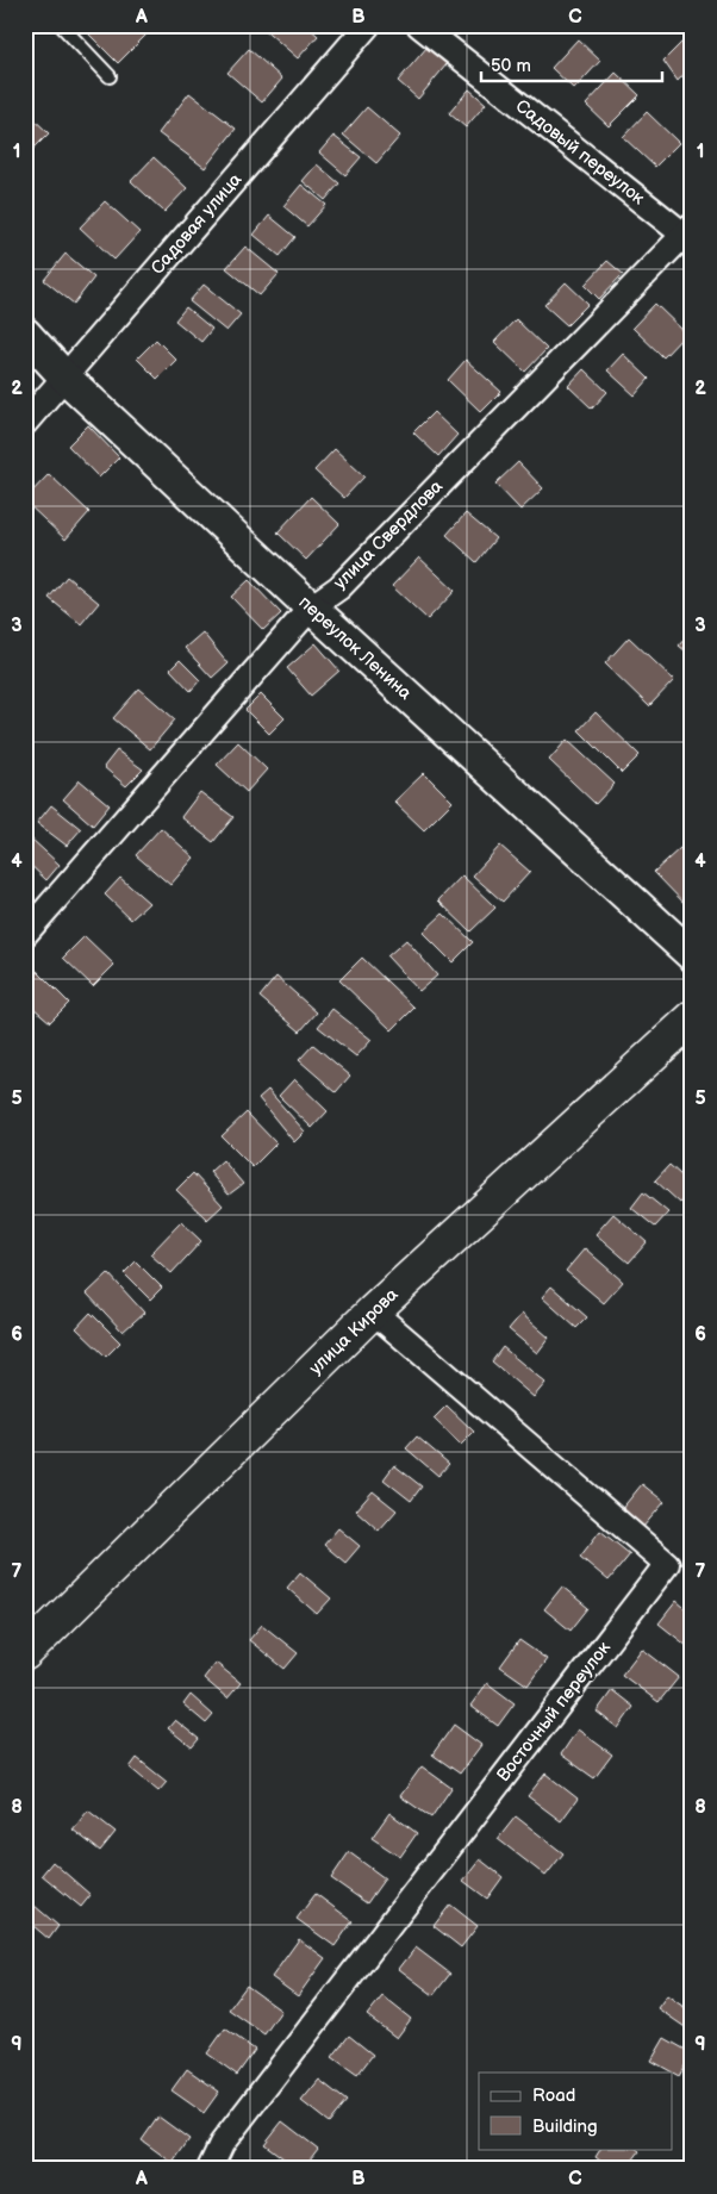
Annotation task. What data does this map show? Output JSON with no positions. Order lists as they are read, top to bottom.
{
  "streets": {
    "main road": ["улица Кирова"],
    "street": [
      "Садовый переулок",
      "Садовая улица",
      "улица Свердлова",
      "переулок Ленина",
      "Восточный переулок"
    ]
  },
  "crossings": [
    ["Садовый переулок", "улица Свердлова"],
    ["Садовая улица", "переулок Ленина"],
    ["улица Свердлова", "переулок Ленина"],
    ["улица Кирова", "Восточный переулок"]
  ],
  "legend": ["Road", "Building"],
  "scale_bar": "50 m",
  "grid": {
    "columns": ["A", "B", "C"],
    "rows": [
      "1",
      "2",
      "3",
      "4",
      "5",
      "6",
      "7",
      "8",
      "9"
    ]
  }
}
